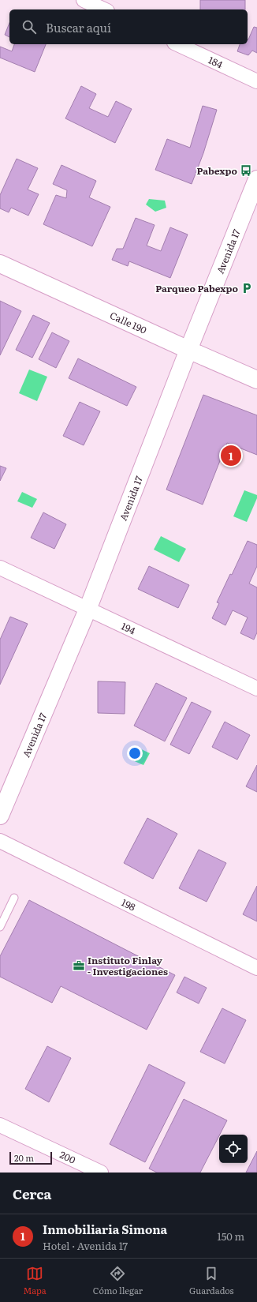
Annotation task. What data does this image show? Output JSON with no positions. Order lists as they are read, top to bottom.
{
  "streets": {
    "street": [
      "184",
      "Avenida 17",
      "Calle 190",
      "194",
      "198",
      "200"
    ]
  },
  "crossings": [
    ["Avenida 17", "Calle 190"],
    ["Avenida 17", "194"]
  ],
  "places": {
    "bus stop": ["Pabexpo"],
    "parking": ["Parqueo Pabexpo"],
    "office": ["Instituto Finlay - Investigaciones"]
  },
  "scale_bar": "20 m",
  "page": {
    "search": "Buscar aquí",
    "pins": "1",
    "scale": "20 m",
    "heading": "Cerca",
    "list": [
      {
        "mark": "1",
        "name": "Inmobiliaria Simona",
        "note": "Hotel · Avenida 17",
        "value": "150 m"
      }
    ],
    "nav": ["Mapa", "Cómo llegar", "Guardados"]
  }
}
